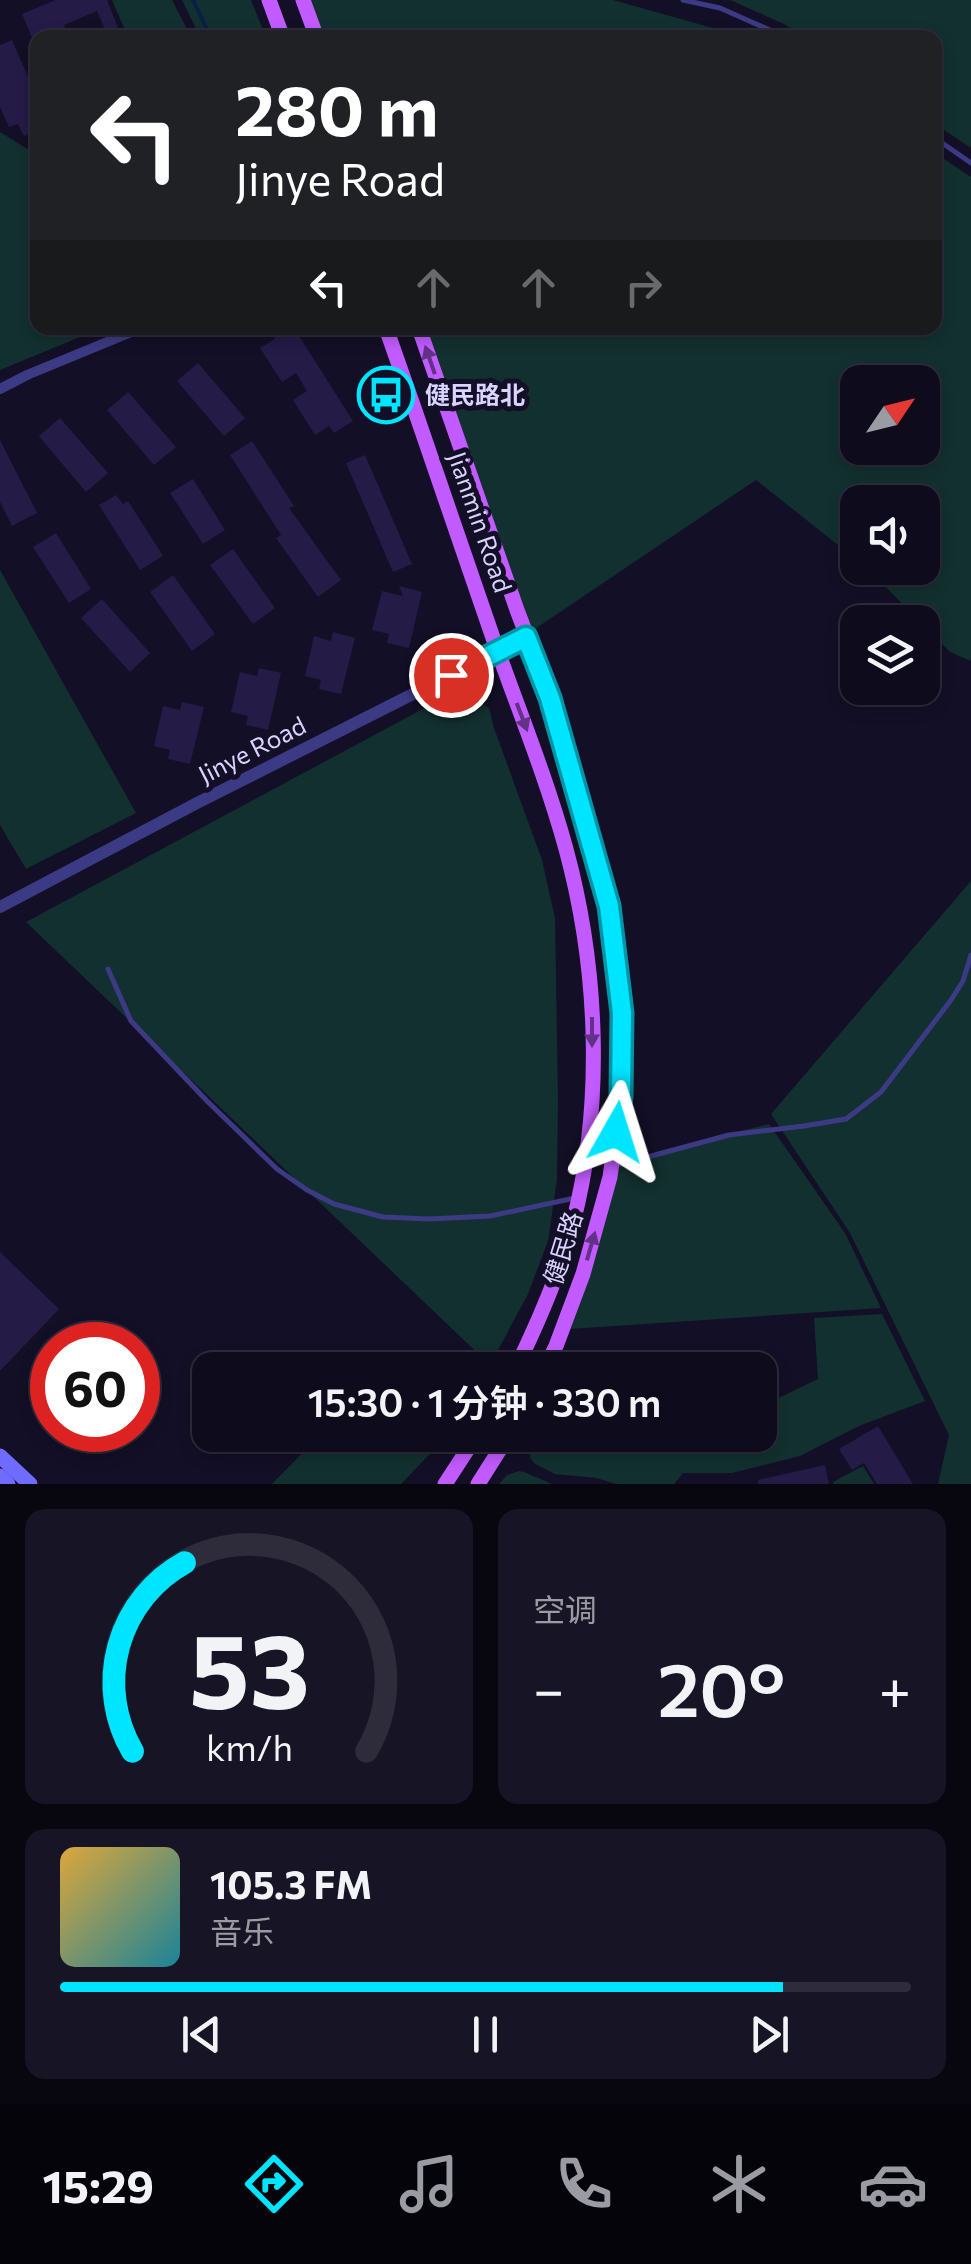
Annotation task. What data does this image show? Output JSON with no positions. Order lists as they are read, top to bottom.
{
  "streets": {
    "main road": ["Jianmin Road", "健民路"],
    "street": ["Jinye Road"]
  },
  "crossings": [
    ["Jianmin Road", "Jinye Road"],
    ["Jinye Road", "健民路"]
  ],
  "one_way": ["Jianmin Road", "健民路"],
  "places": {
    "bus stop": ["健民路北"]
  },
  "north": "top right",
  "page": {
    "turn": ["280 m", "Jinye Road"],
    "limit": "60",
    "trip": "15:30 · 1 分钟 · 330 m",
    "tile": "空调",
    "heat": ["−", "20°", "+"],
    "song": ["105.3 FM", "音乐"],
    "tabs": "15:29",
    "gauge": ["53", "km/h"]
  }
}
